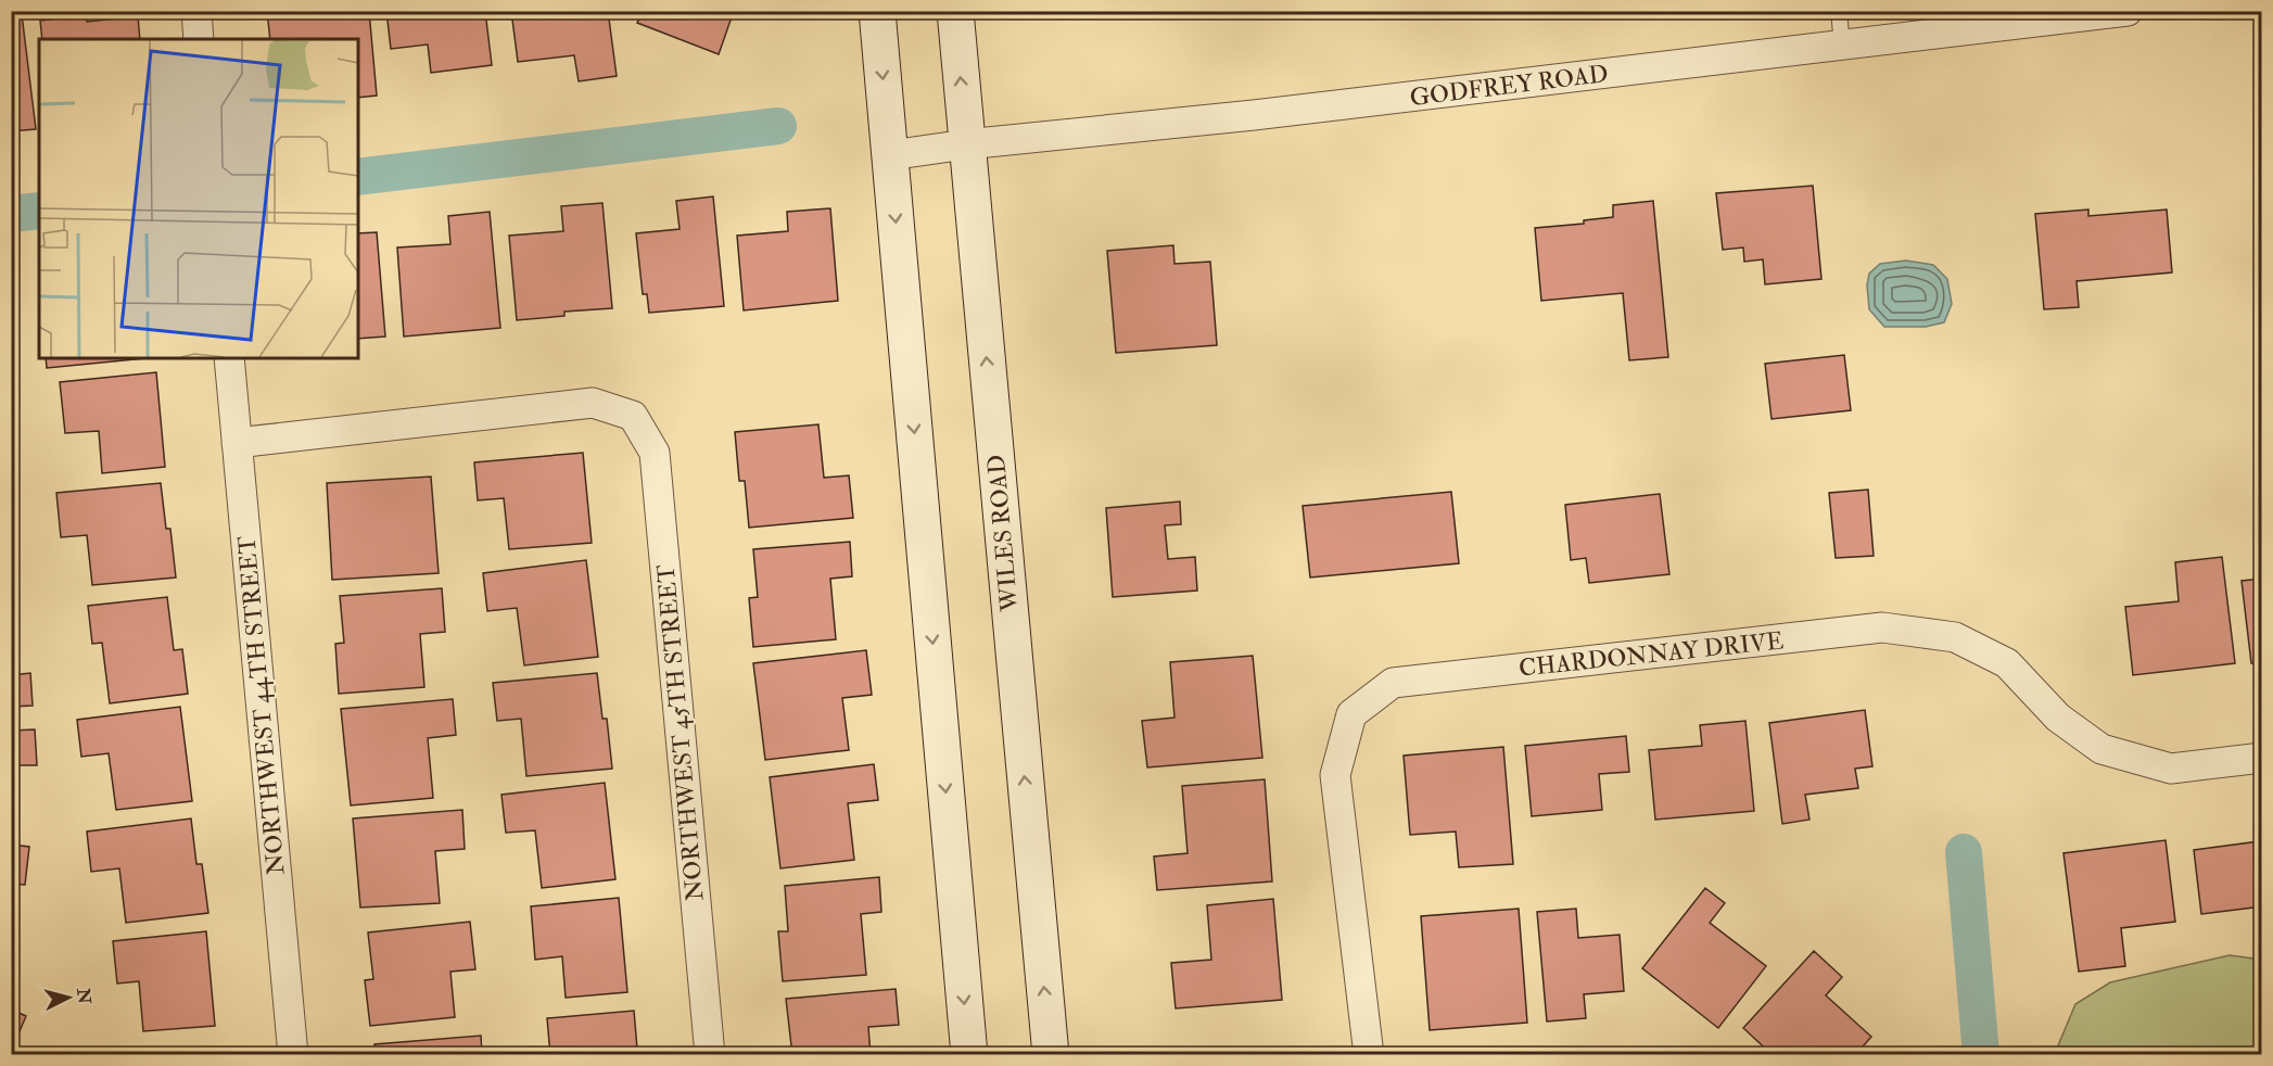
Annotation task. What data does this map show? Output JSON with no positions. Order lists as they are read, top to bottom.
{
  "streets": {
    "main road": ["WILES ROAD"],
    "street": [
      "GODFREY ROAD",
      "CHARDONNAY DRIVE",
      "NORTHWEST 44TH STREET",
      "NORTHWEST 45TH STREET"
    ]
  },
  "crossings": [
    ["GODFREY ROAD", "WILES ROAD"],
    ["NORTHWEST 44TH STREET", "NORTHWEST 45TH STREET"]
  ],
  "north": "right"
}
